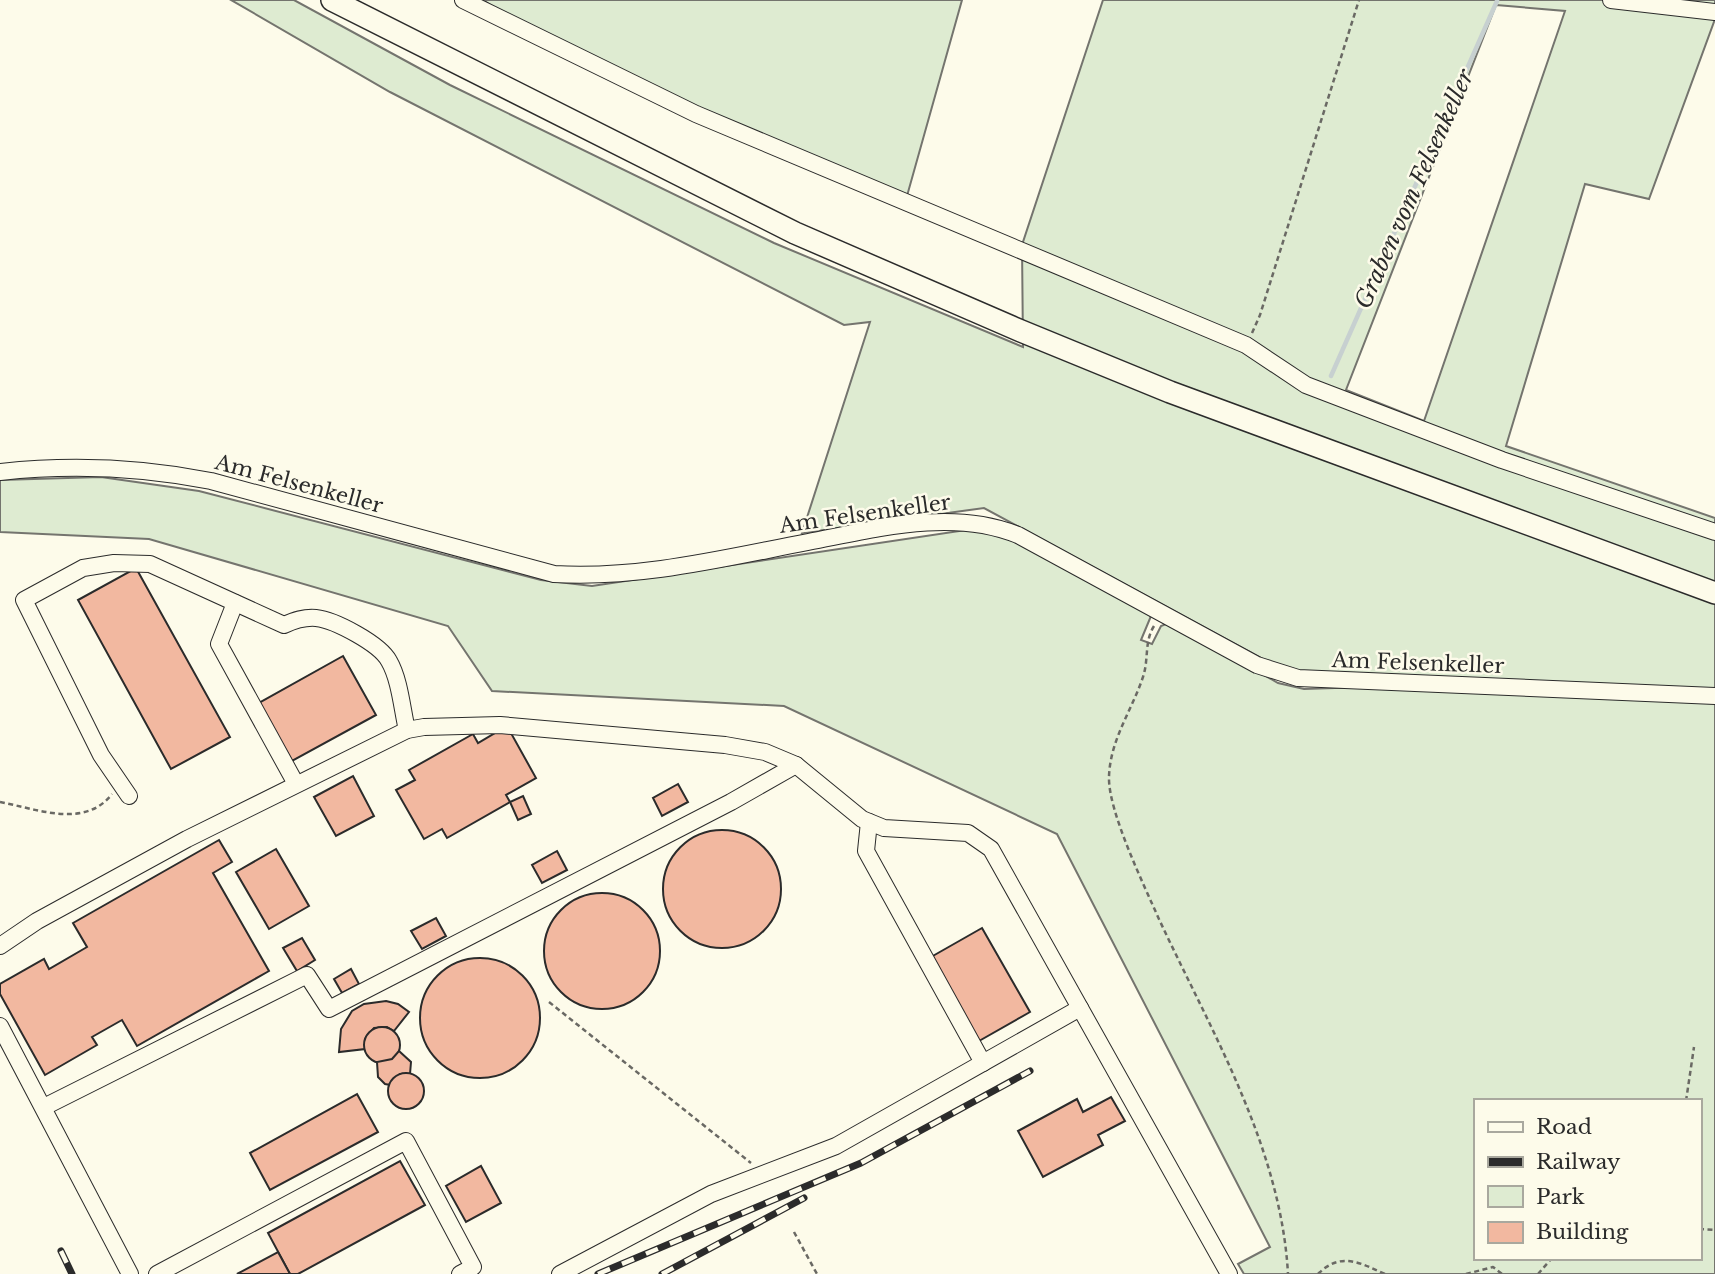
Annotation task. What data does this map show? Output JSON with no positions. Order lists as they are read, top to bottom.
{
  "streets": {
    "street": ["Am Felsenkeller"]
  },
  "water": ["Graben vom Felsenkeller"],
  "legend": [
    "Road",
    "Railway",
    "Park",
    "Building"
  ]
}
